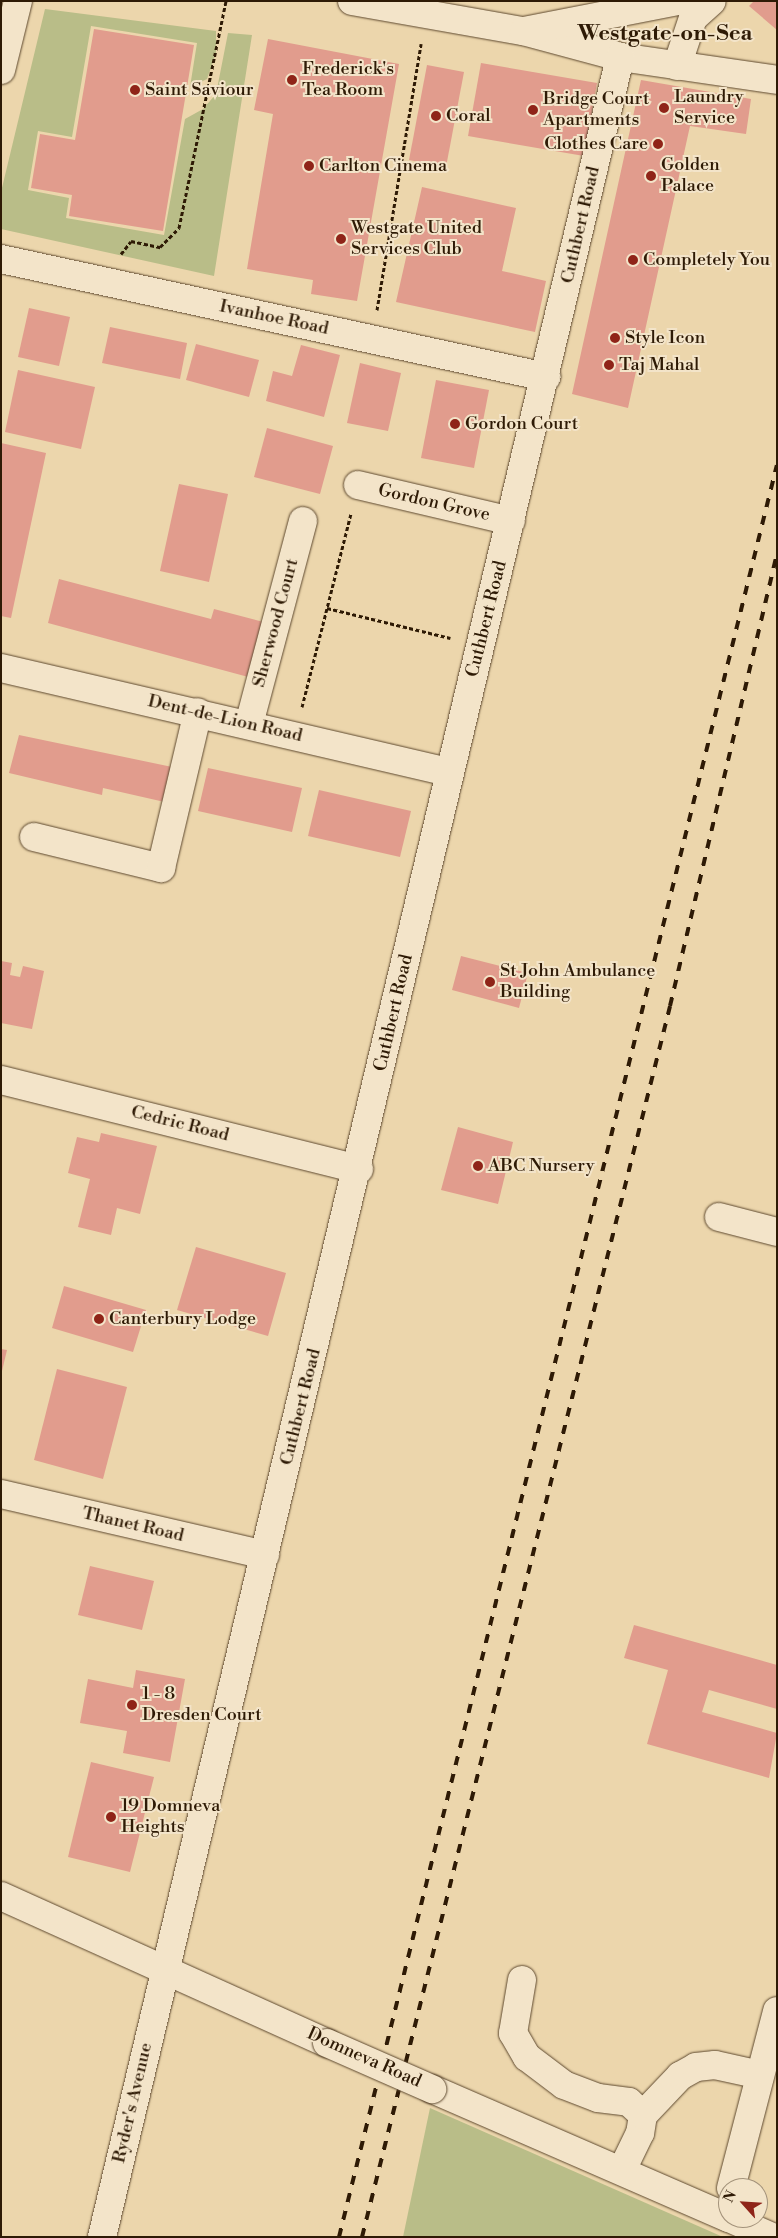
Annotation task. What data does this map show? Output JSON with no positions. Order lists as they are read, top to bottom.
{
  "streets": {
    "street": [
      "Cuthbert Road",
      "Ivanhoe Road",
      "Gordon Grove",
      "Sherwood Court",
      "Dent-de-Lion Road",
      "Cedric Road",
      "Thanet Road",
      "Domneva Road",
      "Ryder's Avenue"
    ]
  },
  "crossings": [
    ["Cuthbert Road", "Ivanhoe Road"],
    ["Cuthbert Road", "Gordon Grove"],
    ["Cuthbert Road", "Dent-de-Lion Road"],
    ["Cuthbert Road", "Cedric Road"],
    ["Cuthbert Road", "Thanet Road"],
    ["Cuthbert Road", "Domneva Road"],
    ["Cuthbert Road", "Ryder's Avenue"],
    ["Sherwood Court", "Dent-de-Lion Road"],
    ["Domneva Road", "Ryder's Avenue"]
  ],
  "districts": ["Westgate-on-Sea"],
  "places": [
    "Frederick's Tea Room",
    "Saint Saviour",
    "Laundry Service",
    "Bridge Court Apartments",
    "Coral",
    "Clothes Care",
    "Carlton Cinema",
    "Golden Palace",
    "Westgate United Services Club",
    "Completely You",
    "Style Icon",
    "Taj Mahal",
    "Gordon Court",
    "St John Ambulance Building",
    "ABC Nursery",
    "Canterbury Lodge",
    "1 - 8 Dresden Court",
    "19 Domneva Heights"
  ],
  "north": "top left"
}
